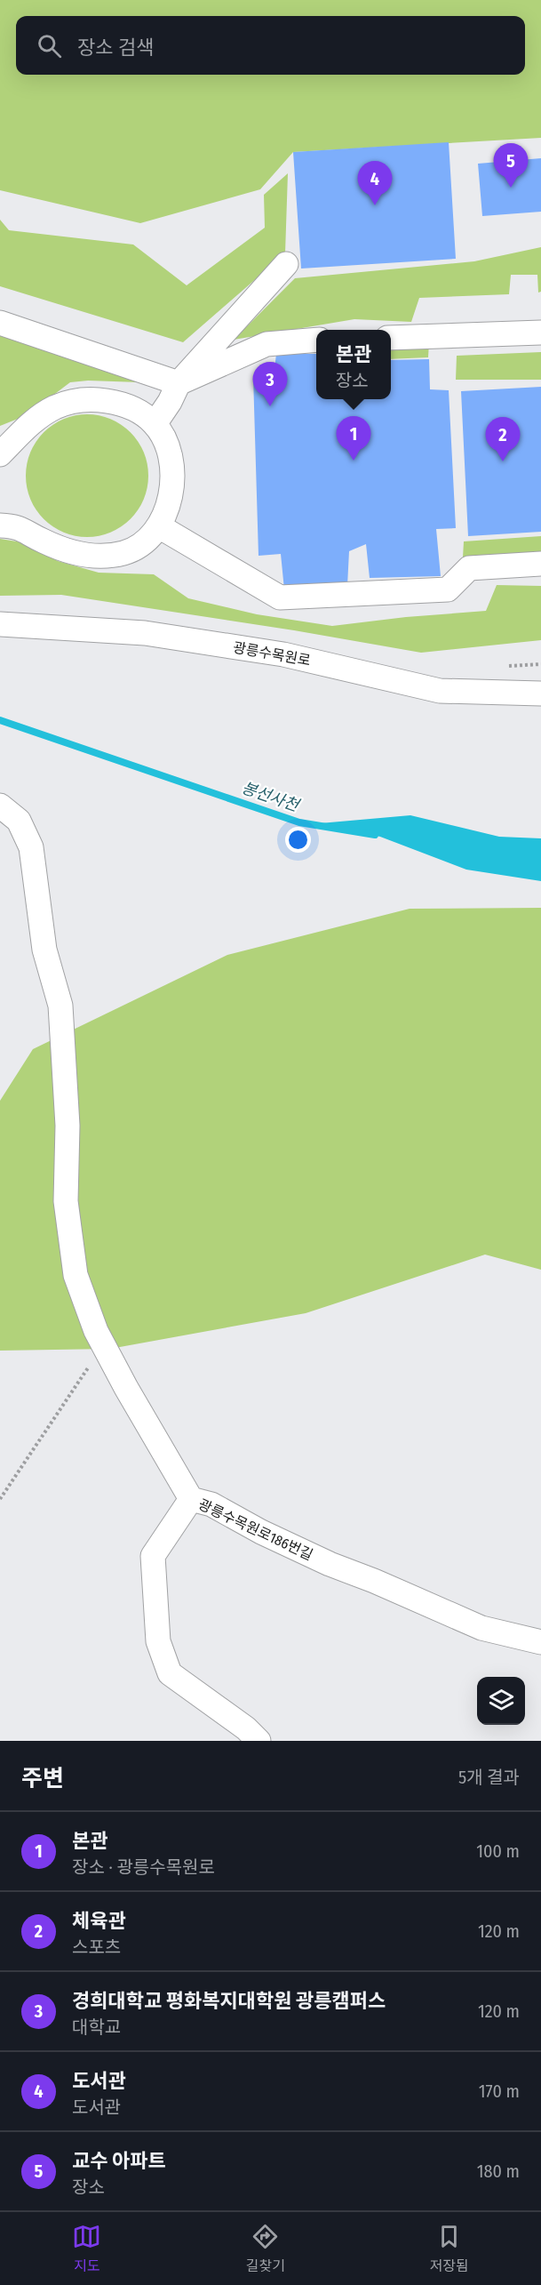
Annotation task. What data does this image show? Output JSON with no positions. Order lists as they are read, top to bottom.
{
  "streets": {
    "street": ["광릉수목원로", "광릉수목원로186번길"]
  },
  "water": ["봉선사천"],
  "page": {
    "search": "장소 검색",
    "pins": [
      "5",
      "4",
      "3",
      "1",
      "2"
    ],
    "popup": ["본관", "장소"],
    "heading": ["주변", "5개 결과"],
    "list": [
      {
        "mark": "1",
        "name": "본관",
        "note": "장소 · 광릉수목원로",
        "value": "100 m"
      },
      {
        "mark": "2",
        "name": "체육관",
        "note": "스포츠",
        "value": "120 m"
      },
      {
        "mark": "3",
        "name": "경희대학교 평화복지대학원 광릉캠퍼스",
        "note": "대학교",
        "value": "120 m"
      },
      {
        "mark": "4",
        "name": "도서관",
        "note": "도서관",
        "value": "170 m"
      },
      {
        "mark": "5",
        "name": "교수 아파트",
        "note": "장소",
        "value": "180 m"
      }
    ],
    "nav": ["지도", "길찾기", "저장됨"]
  }
}
